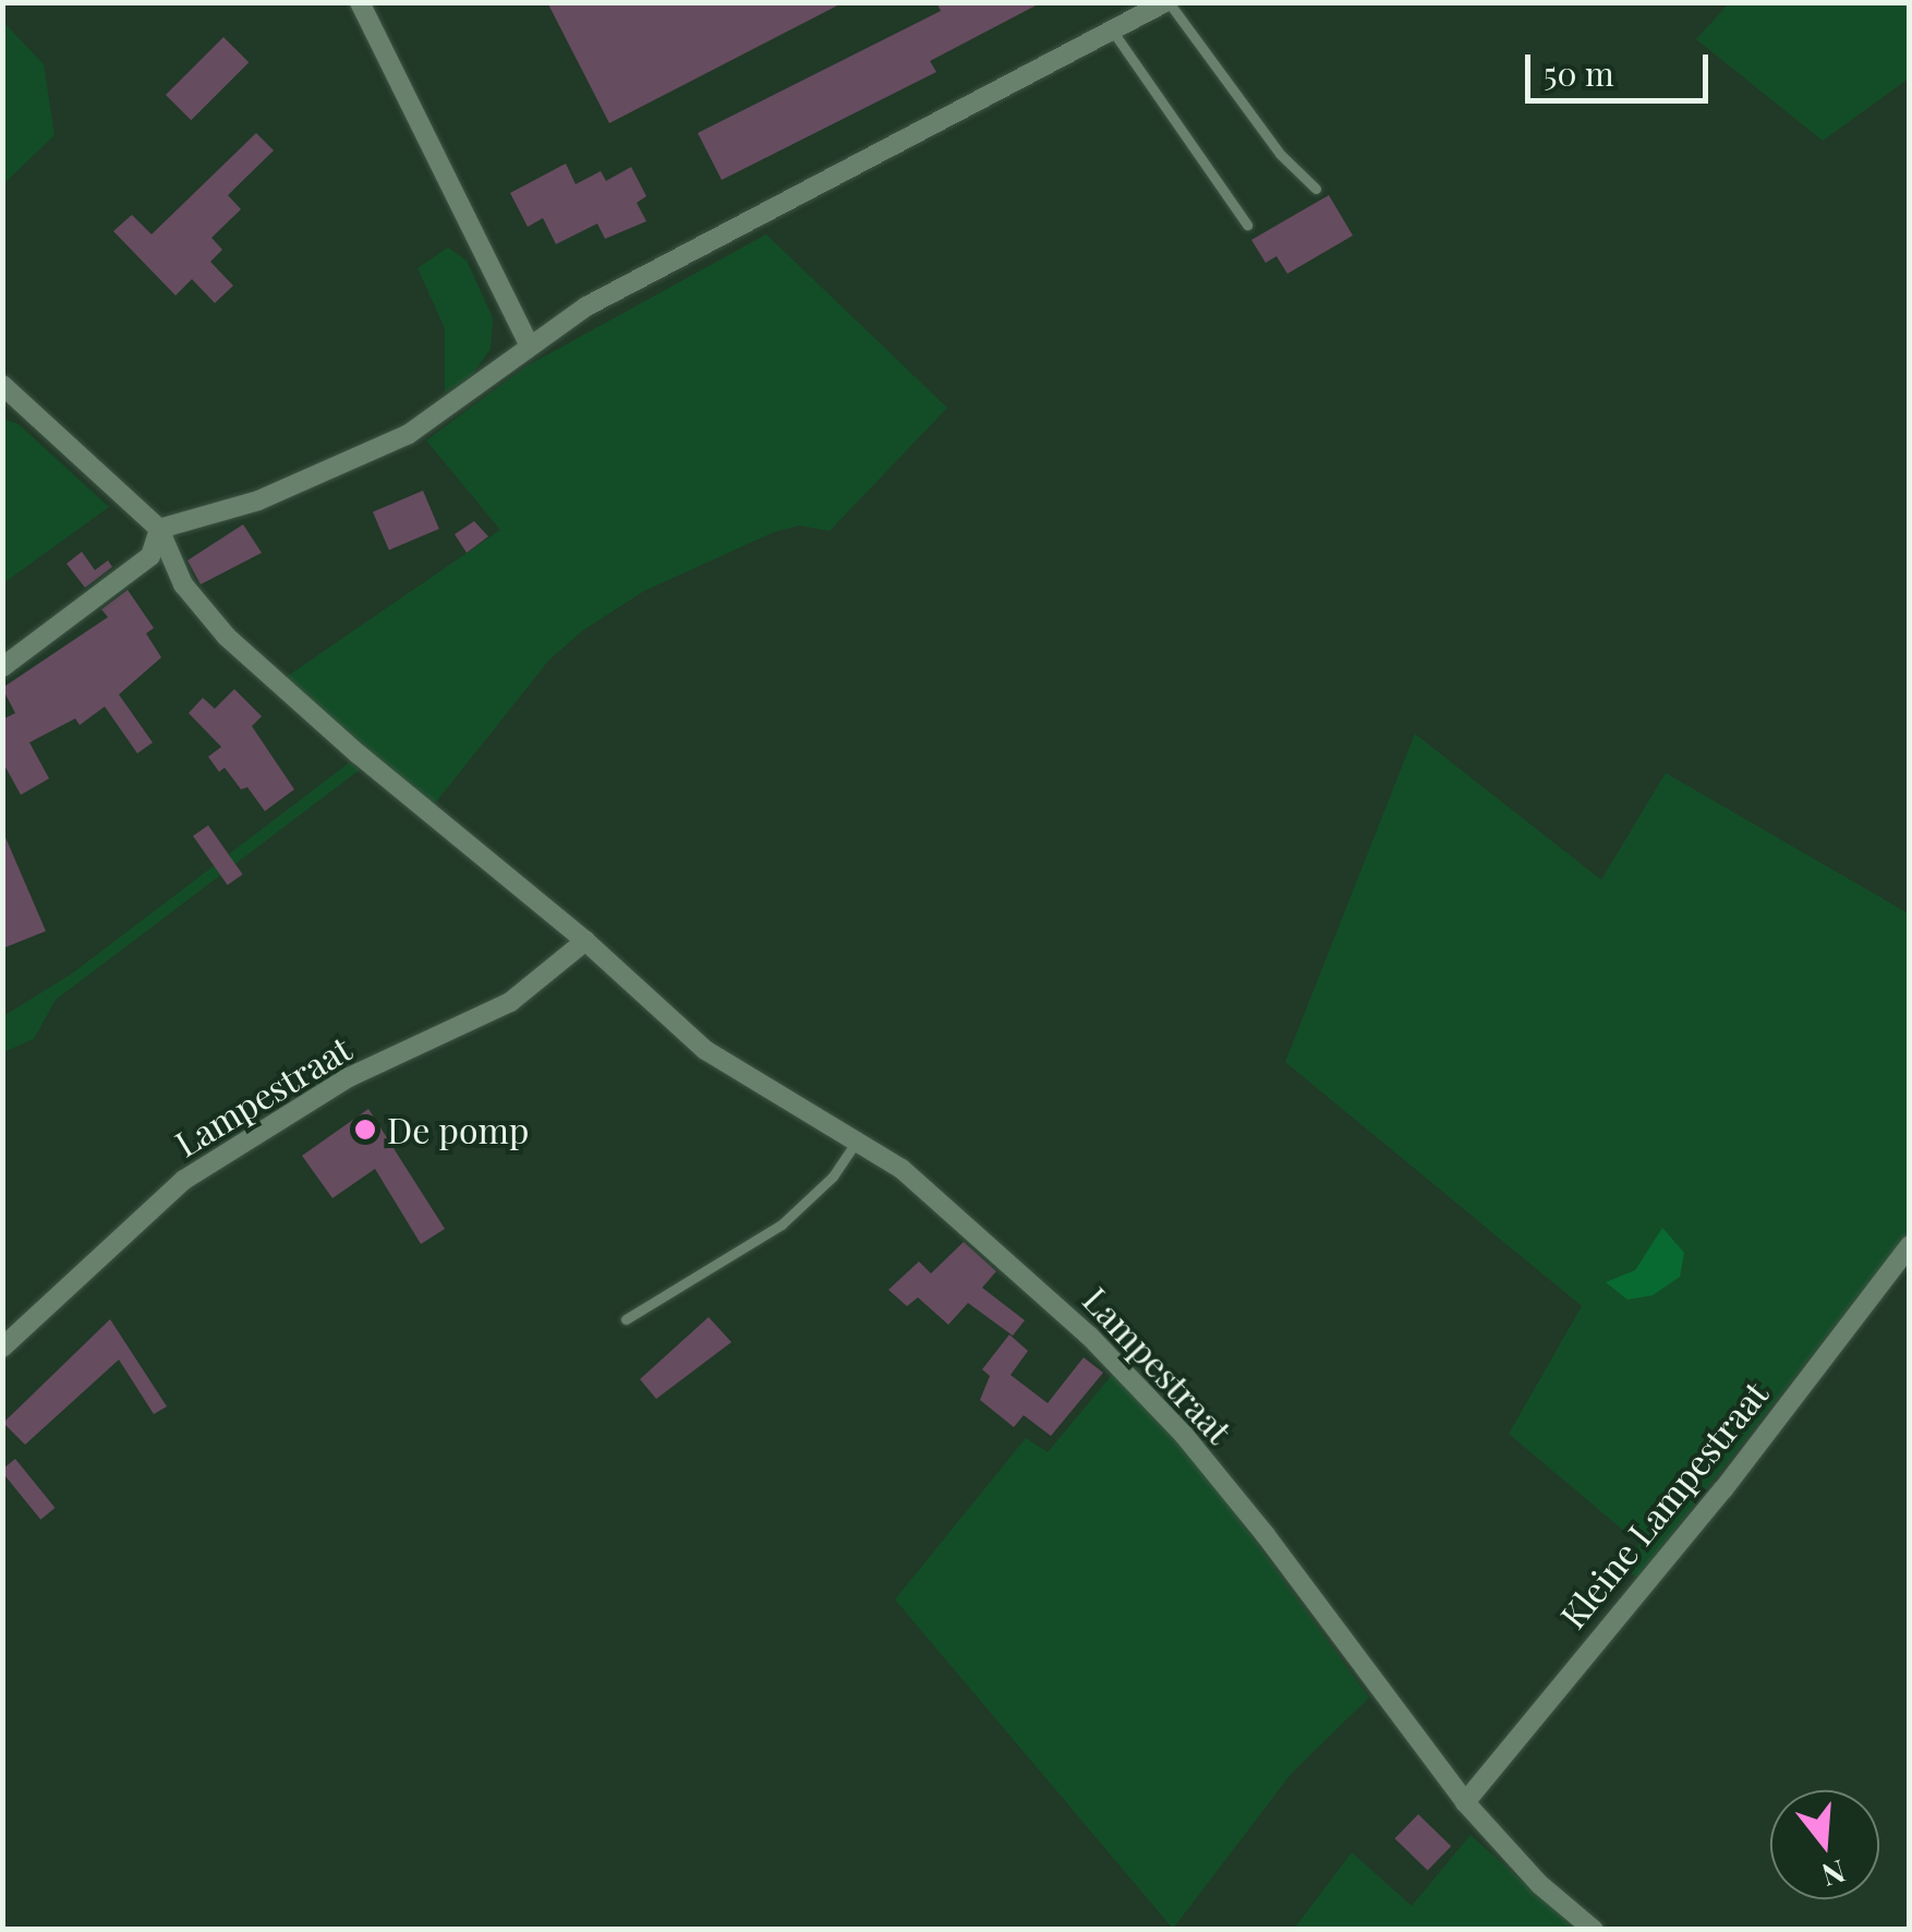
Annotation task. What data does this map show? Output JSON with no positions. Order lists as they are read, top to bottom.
{
  "streets": {
    "street": ["Lampestraat", "Kleine Lampestraat"]
  },
  "crossings": [
    ["Lampestraat", "Kleine Lampestraat"]
  ],
  "places": ["De pomp"],
  "scale_bar": "50 m",
  "north": "bottom"
}
